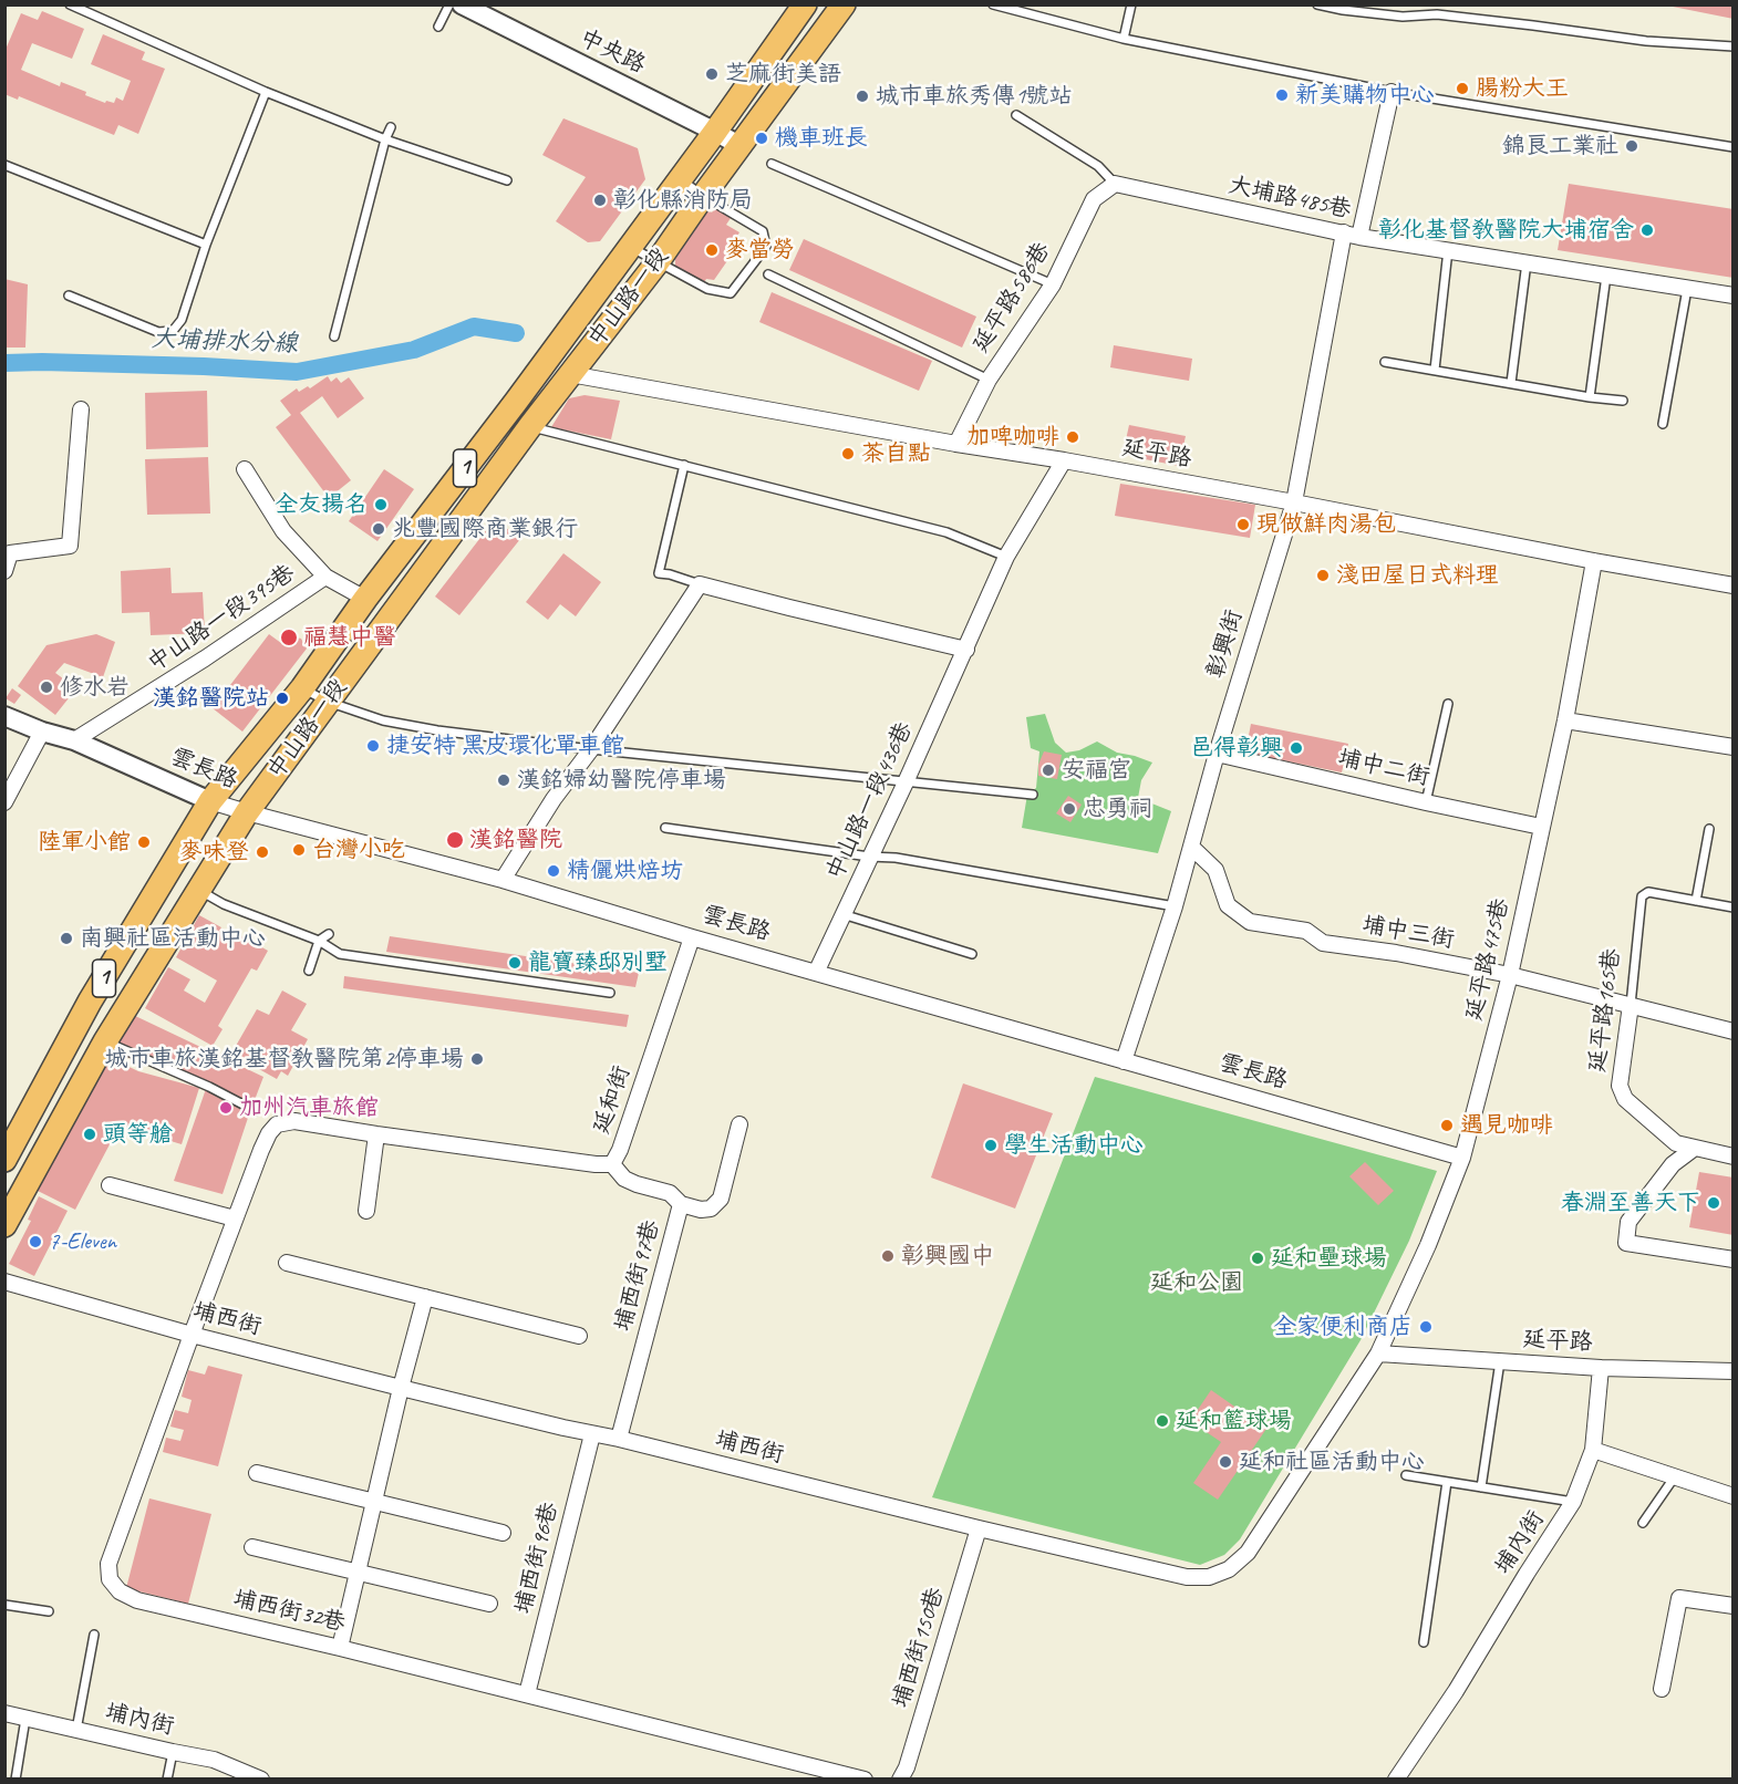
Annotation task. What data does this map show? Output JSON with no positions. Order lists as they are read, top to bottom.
{
  "streets": {
    "main road": ["中山路一段", "1"],
    "street": [
      "中央路",
      "大埔路485巷",
      "延平路586巷",
      "延平路",
      "中山路一段395巷",
      "彰興街",
      "埔中二街",
      "雲長路",
      "中山路一段436巷",
      "埔中三街",
      "延平路475巷",
      "延平路165巷",
      "延和街",
      "埔西街97巷",
      "埔西街",
      "埔內街",
      "埔西街96巷",
      "埔西街32巷",
      "埔西街150巷"
    ]
  },
  "crossings": [
    ["中央路", "中山路一段"],
    ["大埔路485巷", "延平路586巷"],
    ["大埔路485巷", "彰興街"],
    ["中山路一段", "延平路"],
    ["中山路一段", "中山路一段395巷"],
    ["中山路一段", "雲長路"],
    ["延平路586巷", "延平路"],
    ["延平路", "彰興街"],
    ["延平路", "中山路一段436巷"],
    ["延平路", "延平路475巷"],
    ["延平路", "埔西街"],
    ["延平路", "埔內街"],
    ["中山路一段395巷", "雲長路"],
    ["彰興街", "埔中二街"],
    ["彰興街", "雲長路"],
    ["彰興街", "埔中三街"],
    ["埔中二街", "延平路475巷"],
    ["雲長路", "中山路一段436巷"],
    ["雲長路", "延平路475巷"],
    ["雲長路", "延和街"],
    ["埔中三街", "延平路475巷"],
    ["埔中三街", "延平路165巷"],
    ["延平路475巷", "埔西街"],
    ["延和街", "埔西街"],
    ["延和街", "埔西街32巷"],
    ["埔西街97巷", "埔西街"],
    ["埔西街", "埔西街96巷"],
    ["埔西街", "埔西街32巷"],
    ["埔西街", "埔西街150巷"],
    ["埔西街96巷", "埔西街32巷"]
  ],
  "water": ["大埔排水分線"],
  "parks": ["延和公園"],
  "places": [
    "芝麻街美語",
    "腸粉大王",
    "新美購物中心",
    "城市車旅秀傳1號站",
    "機車班長",
    "錦良工業社",
    "彰化縣消防局",
    "彰化基督教醫院大埔宿舍",
    "麥當勞",
    "加啤咖啡",
    "茶自點",
    "全友揚名",
    "現做鮮肉湯包",
    "兆豐國際商業銀行",
    "淺田屋日式料理",
    "福慧中醫",
    "修水岩",
    "漢銘醫院站",
    "捷安特 黑皮環化單車館",
    "邑得彰興",
    "安福宮",
    "漢銘婦幼醫院停車場",
    "忠勇祠",
    "漢銘醫院",
    "陸軍小館",
    "台灣小吃",
    "麥味登",
    "精儷烘焙坊",
    "南興社區活動中心",
    "龍寶臻邸別墅",
    "城市車旅漢銘基督教醫院第2停車場",
    "加州汽車旅館",
    "遇見咖啡",
    "頭等艙",
    "學生活動中心",
    "春淵至善天下",
    "7-Eleven",
    "彰興國中",
    "延和壘球場",
    "全家便利商店",
    "延和籃球場",
    "延和社區活動中心"
  ]
}
